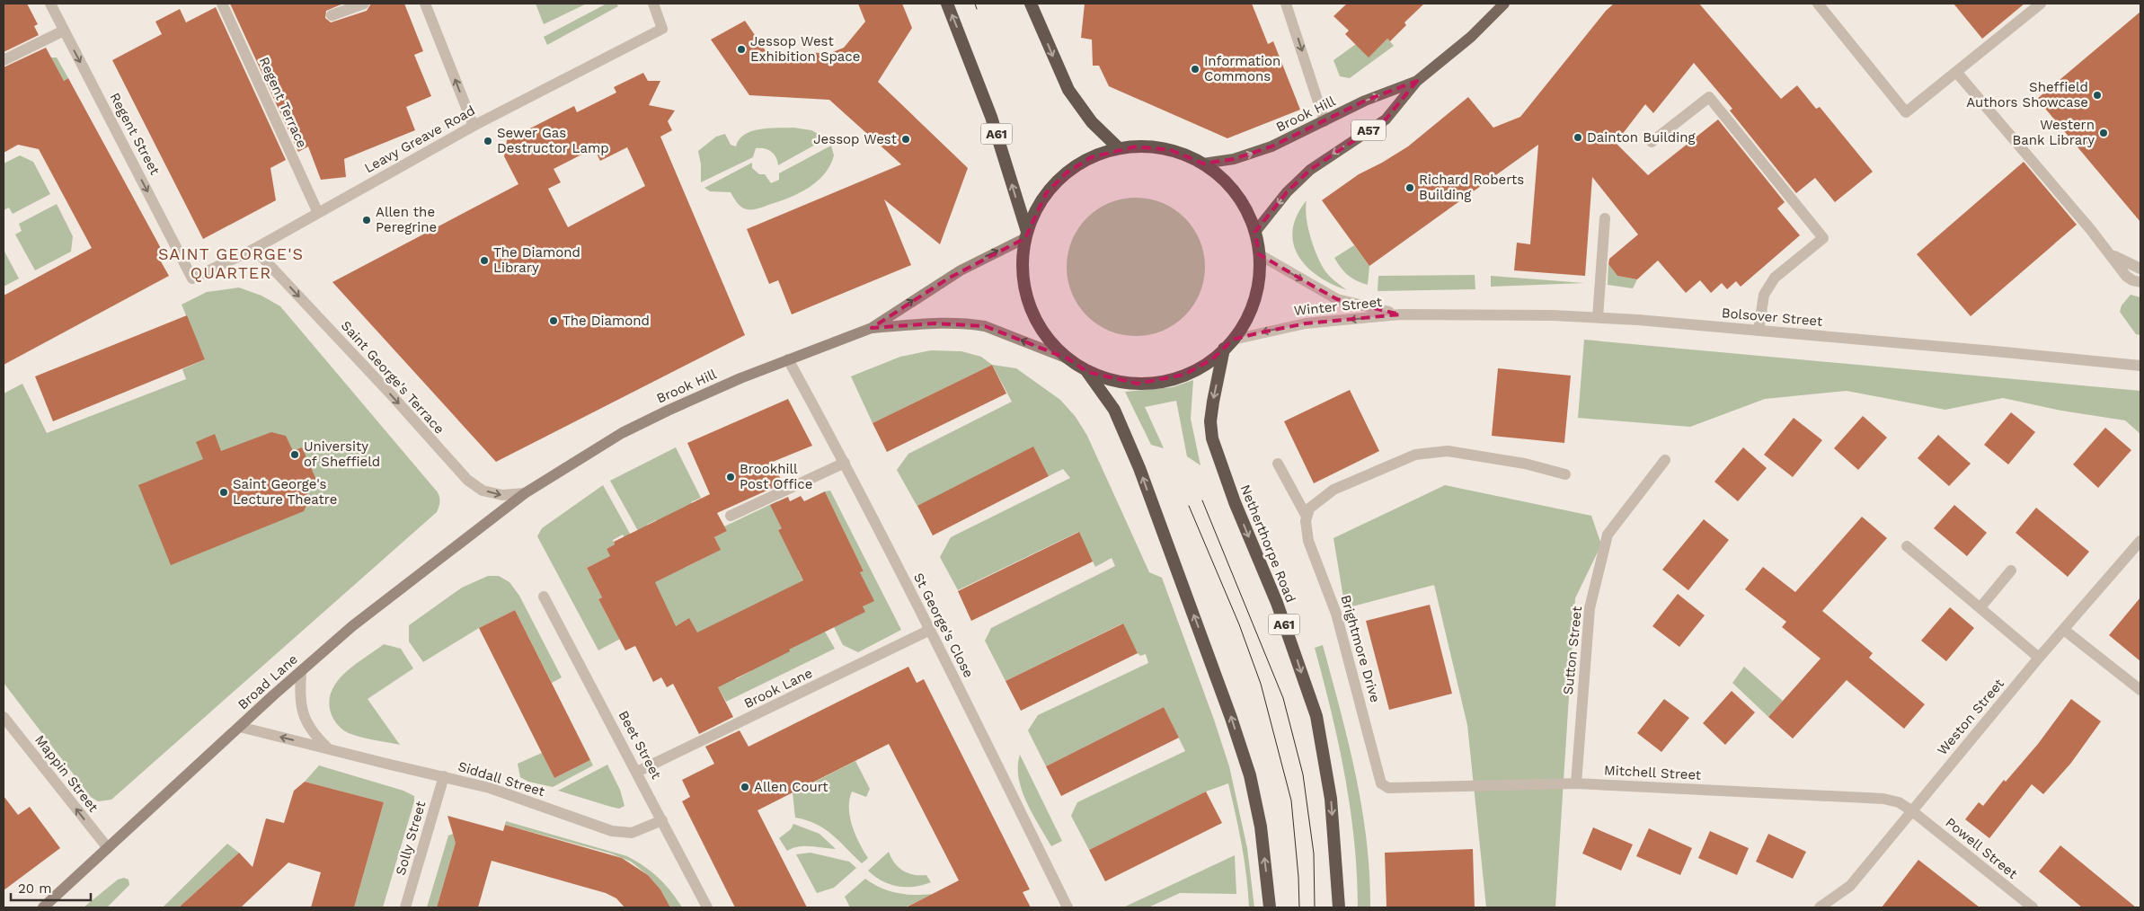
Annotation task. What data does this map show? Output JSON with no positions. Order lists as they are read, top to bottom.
{
  "streets": {
    "highway": ["A61", "Netherthorpe Road"],
    "main road": ["Brook Hill", "A57", "Broad Lane"],
    "street": [
      "Regent Terrace",
      "Regent Street",
      "Leavy Greave Road",
      "Winter Street",
      "Bolsover Street",
      "Saint George's Terrace",
      "St George's Close",
      "Brightmore Drive",
      "Sutton Street",
      "Brook Lane",
      "Weston Street",
      "Beet Street",
      "Mitchell Street",
      "Mappin Street",
      "Siddall Street",
      "Solly Street",
      "Powell Street"
    ]
  },
  "crossings": [
    ["Regent Terrace", "Leavy Greave Road"],
    ["Brook Hill", "A61"],
    ["Brook Hill", "Saint George's Terrace"],
    ["Brook Hill", "St George's Close"],
    ["Brook Hill", "Broad Lane"],
    ["Regent Street", "Leavy Greave Road"],
    ["Leavy Greave Road", "Saint George's Terrace"],
    ["Winter Street", "Bolsover Street"],
    ["Winter Street", "Netherthorpe Road"],
    ["Saint George's Terrace", "Broad Lane"],
    ["St George's Close", "Brook Lane"],
    ["Brightmore Drive", "Mitchell Street"],
    ["Sutton Street", "Mitchell Street"],
    ["Broad Lane", "Mappin Street"],
    ["Broad Lane", "Siddall Street"],
    ["Brook Lane", "Beet Street"],
    ["Weston Street", "Mitchell Street"],
    ["Weston Street", "Powell Street"],
    ["Beet Street", "Siddall Street"],
    ["Mitchell Street", "Powell Street"],
    ["Siddall Street", "Solly Street"]
  ],
  "one_way": ["Regent Street", "Saint George's Terrace", "Mappin Street"],
  "districts": ["SAINT GEORGE'S QUARTER"],
  "places": [
    "Jessop West Exhibition Space",
    "Information Commons",
    "Sheffield Authors Showcase",
    "Western Bank Library",
    "Dainton Building",
    "Jessop West",
    "Sewer Gas Destructor Lamp",
    "Richard Roberts Building",
    "Allen the Peregrine",
    "The Diamond Library",
    "The Diamond",
    "University of Sheffield",
    "Brookhill Post Office",
    "Saint George's Lecture Theatre",
    "Allen Court"
  ],
  "scale_bar": "20 m"
}
